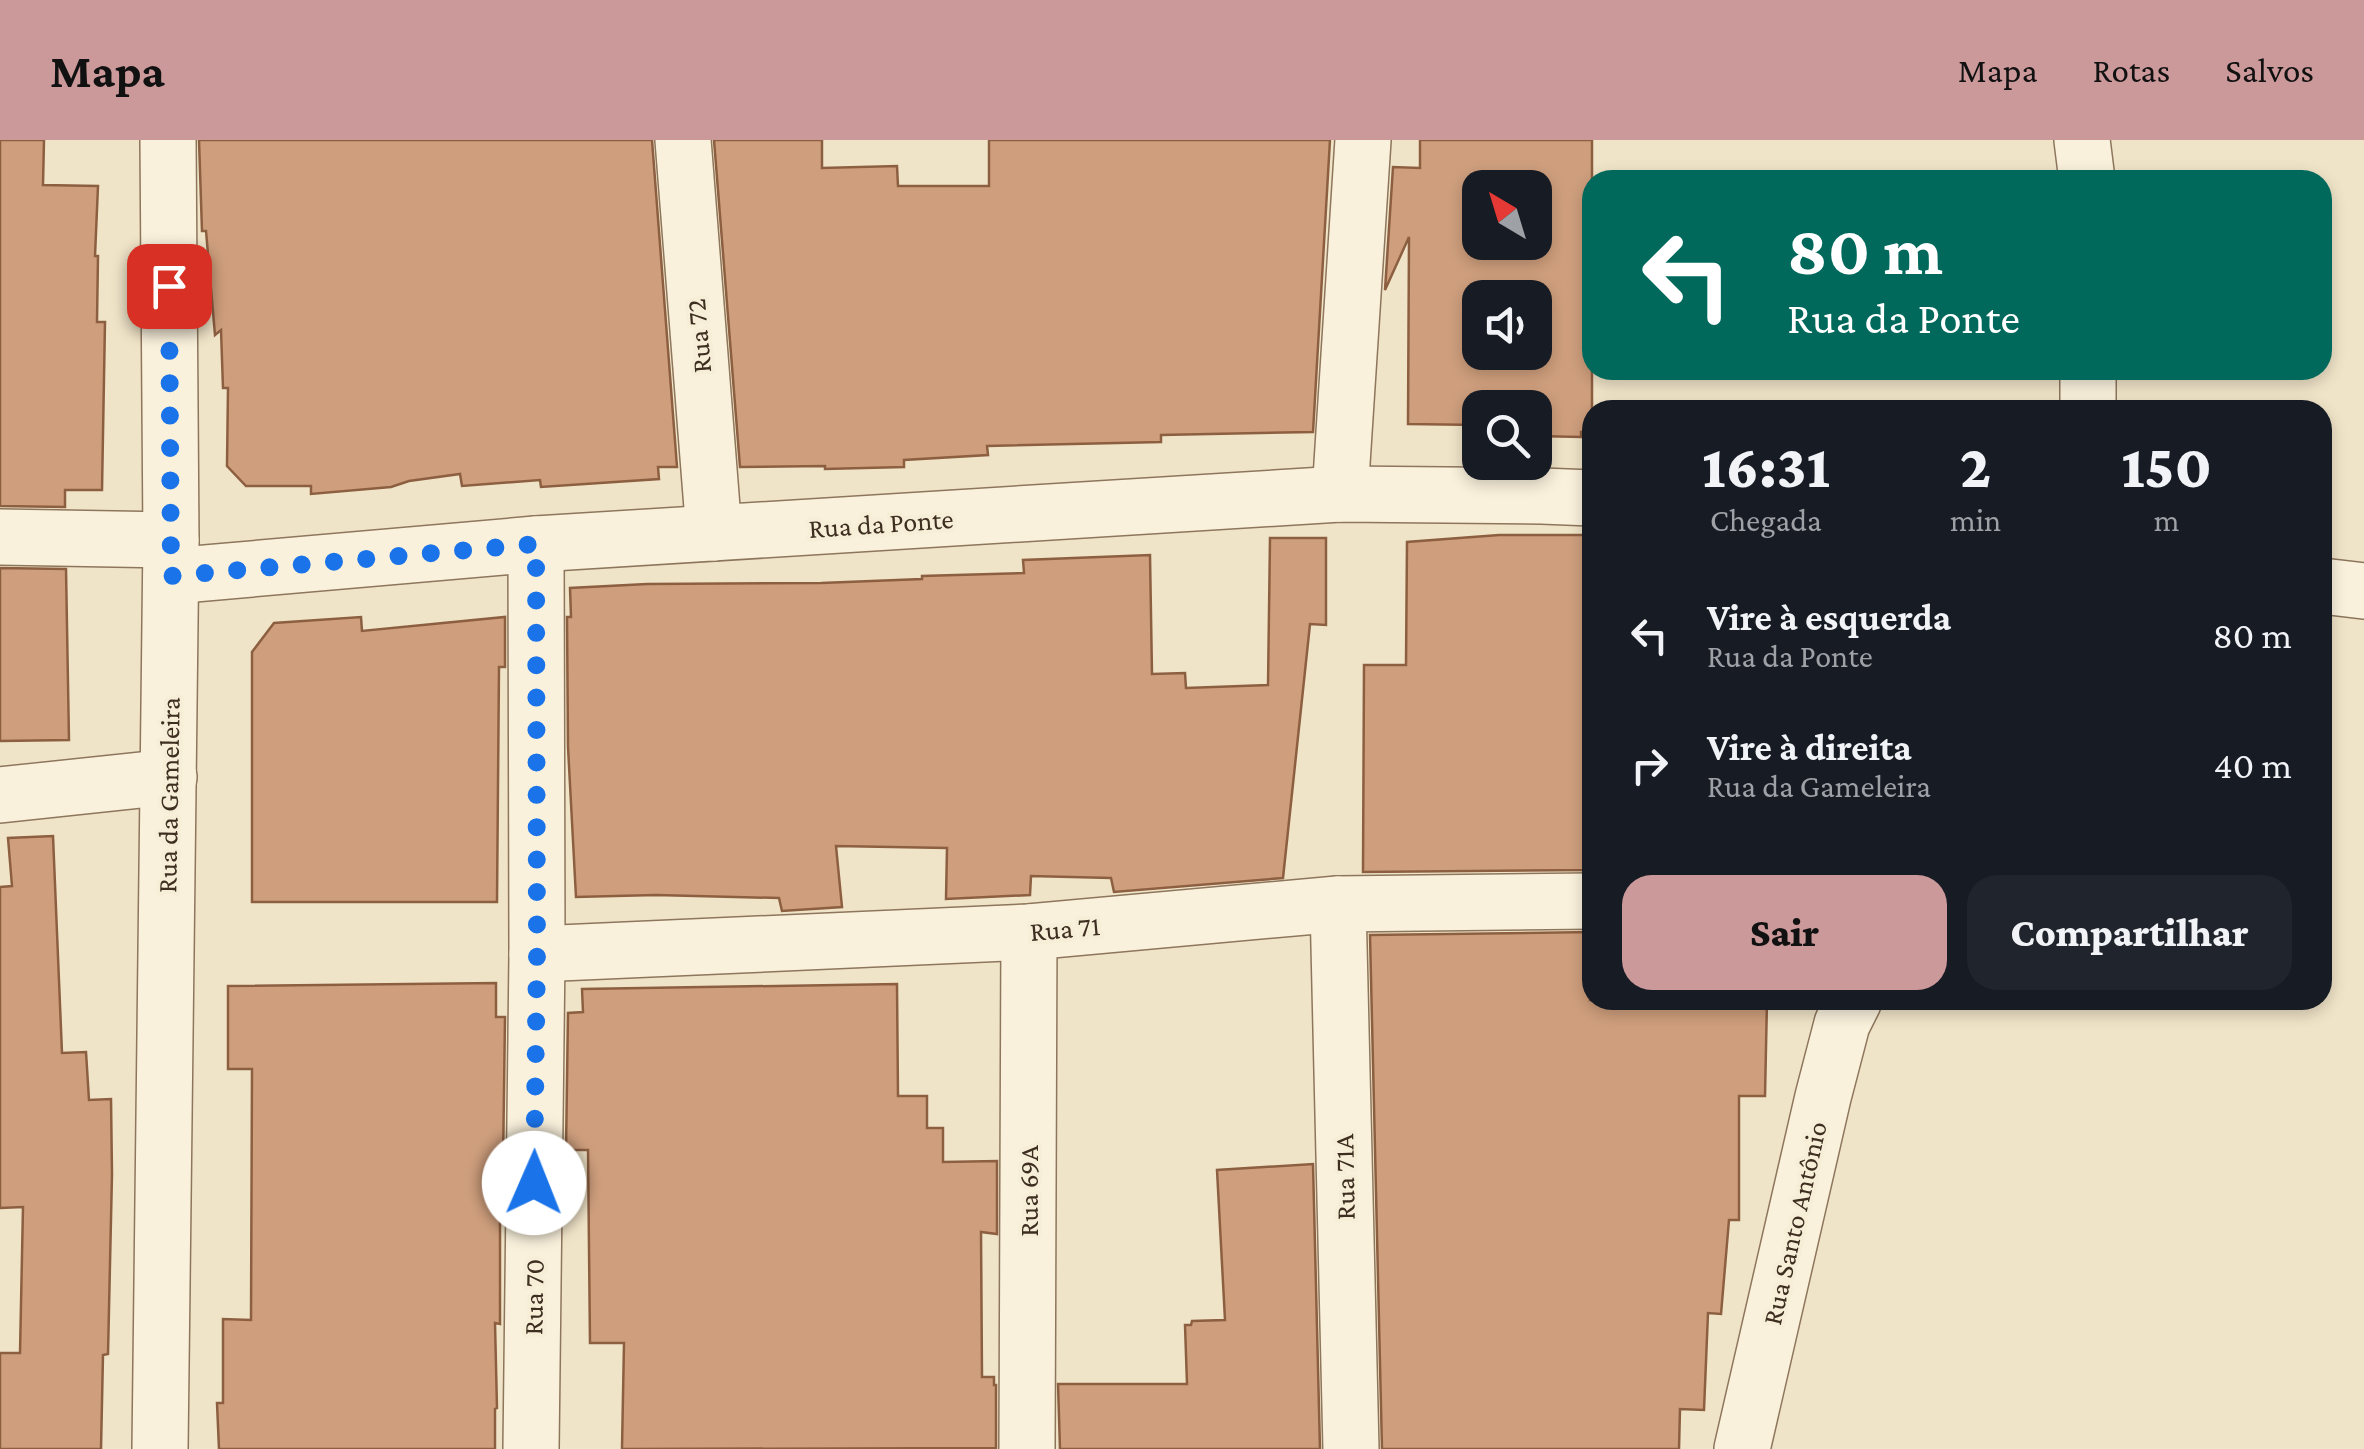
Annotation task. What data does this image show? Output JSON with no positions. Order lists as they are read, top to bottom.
{
  "streets": {
    "street": [
      "Rua 72",
      "Rua da Ponte",
      "Rua da Gameleira",
      "Rua 71",
      "Rua 71A",
      "Rua 69A",
      "Rua Santo Antônio",
      "Rua 70"
    ]
  },
  "crossings": [
    ["Rua 72", "Rua da Ponte"],
    ["Rua da Ponte", "Rua da Gameleira"],
    ["Rua da Ponte", "Rua 70"],
    ["Rua 71", "Rua 71A"],
    ["Rua 71", "Rua 69A"],
    ["Rua 71", "Rua 70"]
  ],
  "north": "top left",
  "page": {
    "header": "Mapa",
    "nav": ["Mapa", "Rotas", "Salvos"],
    "turn": ["80 m", "Rua da Ponte"],
    "eta": [
      "16:31",
      "Chegada",
      "2",
      "min",
      "150",
      "m"
    ],
    "list": [
      {
        "name": "Vire à esquerda",
        "note": "Rua da Ponte",
        "value": "80 m"
      },
      {
        "name": "Vire à direita",
        "note": "Rua da Gameleira",
        "value": "40 m"
      }
    ],
    "buttons": ["Sair", "Compartilhar"]
  }
}
